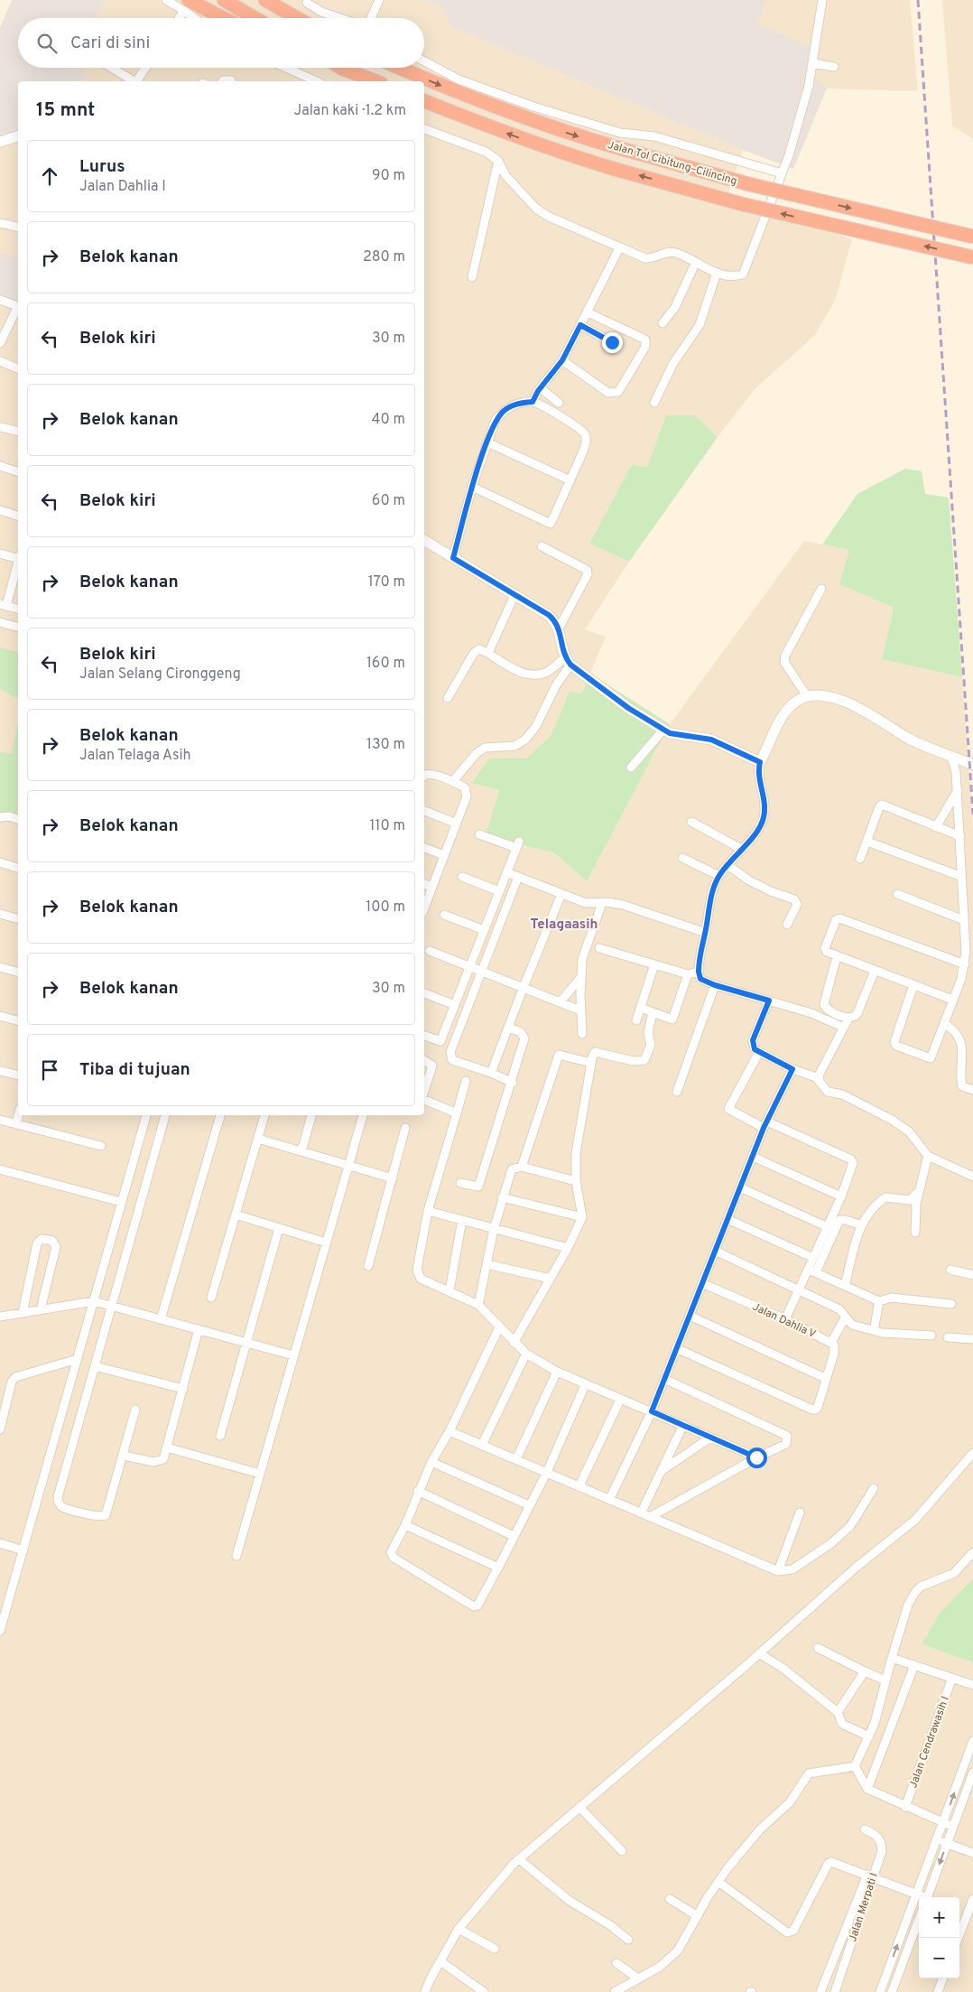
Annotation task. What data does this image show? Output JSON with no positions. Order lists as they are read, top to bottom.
{
  "streets": {
    "highway": ["Jalan Tol Cibitung–Cilincing"],
    "street": ["Jalan Dahlia V", "Jalan Cendrawasih I", "Jalan Merpati I"]
  },
  "districts": ["Telagaasih"],
  "page": {
    "search": "Cari di sini",
    "heading": ["15 mnt", "Jalan kaki · 1.2 km"],
    "list": [
      ["Lurus", "Jalan Dahlia I", "90 m"],
      ["Belok kanan", "280 m"],
      ["Belok kiri", "30 m"],
      ["Belok kanan", "40 m"],
      ["Belok kiri", "60 m"],
      ["Belok kanan", "170 m"],
      ["Belok kiri", "Jalan Selang Cironggeng", "160 m"],
      ["Belok kanan", "Jalan Telaga Asih", "130 m"],
      ["Belok kanan", "110 m"],
      ["Belok kanan", "100 m"],
      ["Belok kanan", "30 m"],
      "Tiba di tujuan"
    ],
    "map_buttons": ["+", "−"]
  }
}
